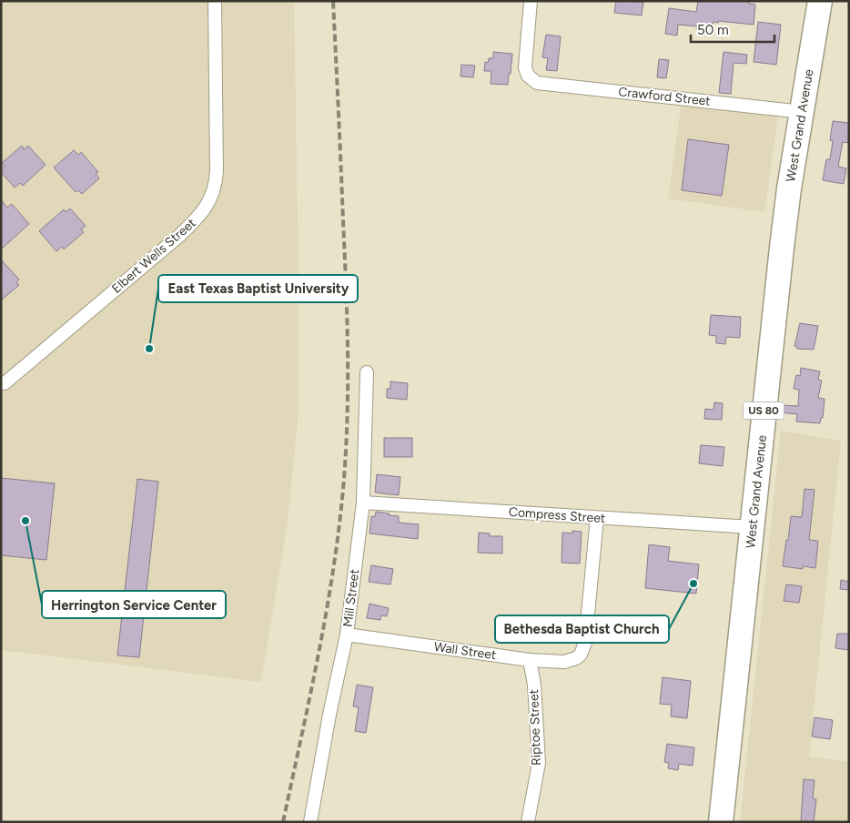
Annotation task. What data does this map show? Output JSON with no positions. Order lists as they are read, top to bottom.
{
  "streets": {
    "highway": ["West Grand Avenue", "US 80"],
    "street": [
      "Crawford Street",
      "Elbert Wells Street",
      "Compress Street",
      "Mill Street",
      "Wall Street",
      "Riptoe Street"
    ]
  },
  "crossings": [
    ["Crawford Street", "West Grand Avenue"],
    ["West Grand Avenue", "Compress Street"],
    ["Compress Street", "Mill Street"],
    ["Compress Street", "Wall Street"],
    ["Mill Street", "Wall Street"],
    ["Wall Street", "Riptoe Street"]
  ],
  "places": ["East Texas Baptist University", "Herrington Service Center", "Bethesda Baptist Church"],
  "scale_bar": "50 m"
}
